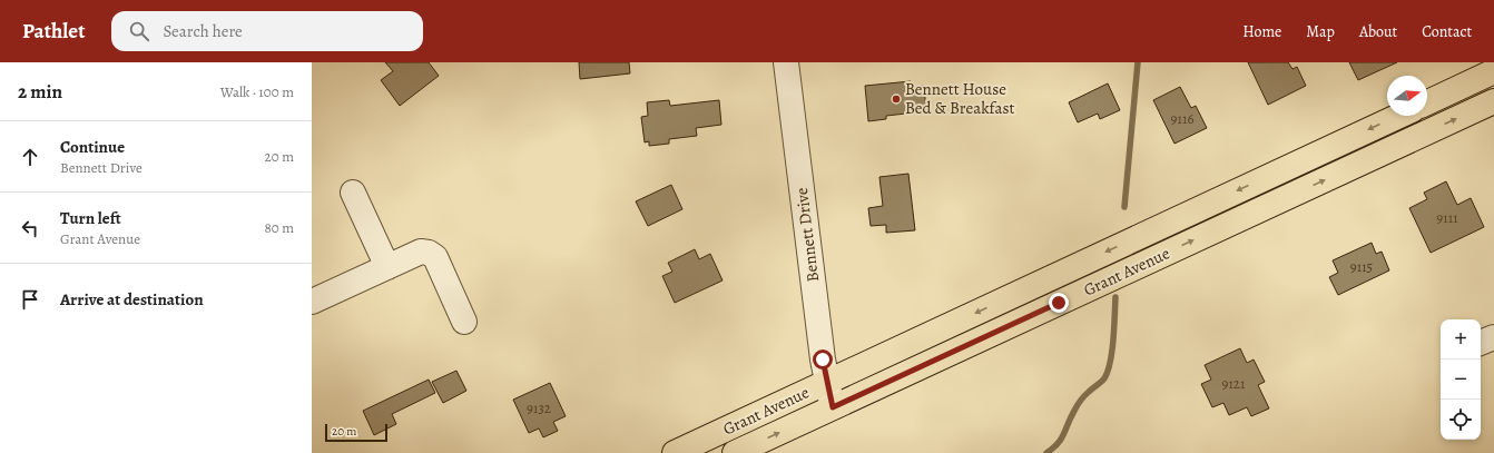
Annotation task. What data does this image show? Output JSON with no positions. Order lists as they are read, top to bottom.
{
  "streets": {
    "main road": ["Grant Avenue"],
    "street": ["Bennett Drive"]
  },
  "crossings": [
    ["Bennett Drive", "Grant Avenue"]
  ],
  "places": ["Bennett House Bed & Breakfast"],
  "house_numbers": [
    "9116",
    "9111",
    "9115",
    "9121",
    "9132"
  ],
  "scale_bar": "20 m",
  "north": "right",
  "page": {
    "header": "Pathlet",
    "search": "Search here",
    "nav": [
      "Home",
      "Map",
      "About",
      "Contact"
    ],
    "heading": ["2 min", "Walk · 100 m"],
    "list": [
      ["Continue", "Bennett Drive", "20 m"],
      ["Turn left", "Grant Avenue", "80 m"],
      "Arrive at destination"
    ],
    "map_buttons": ["+", "−"],
    "scale": "20 m"
  }
}
